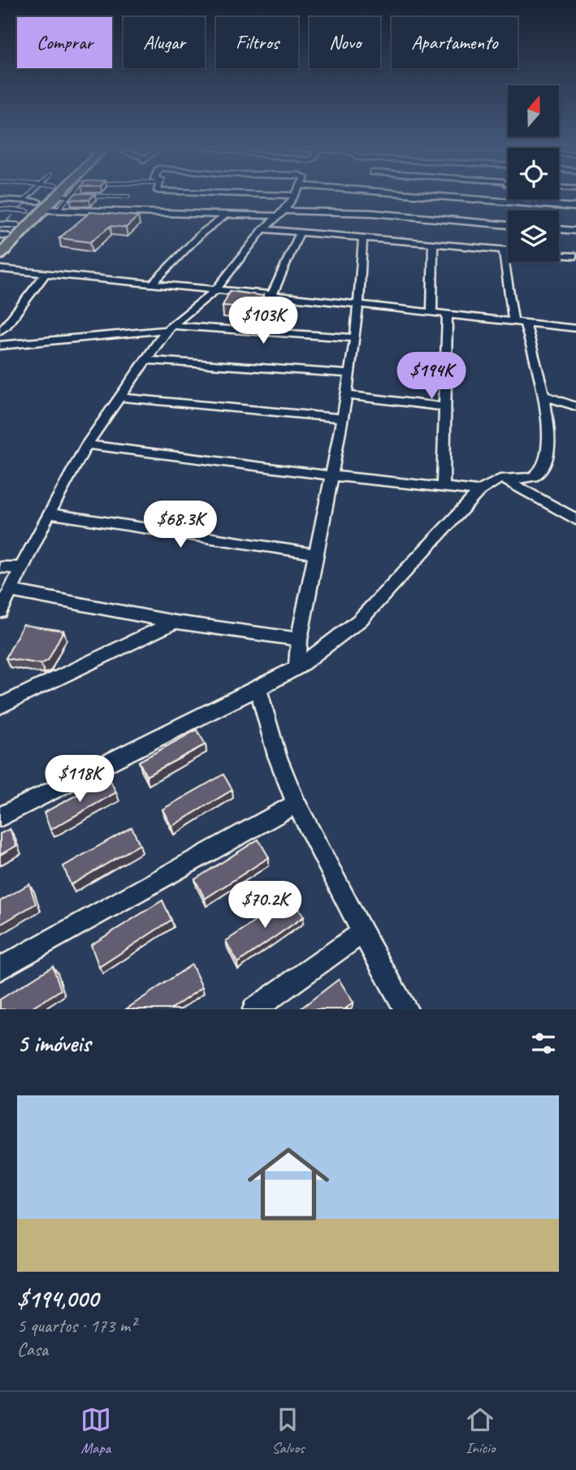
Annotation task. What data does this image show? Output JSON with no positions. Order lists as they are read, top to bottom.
{
  "north": "top",
  "page": {
    "chip": [
      "Comprar",
      "Alugar",
      "Filtros",
      "Novo",
      "Apartamento"
    ],
    "price": [
      "$103K",
      "$194K",
      "$68.3K",
      "$118K",
      "$70.2K"
    ],
    "heading": "5 imóveis",
    "list": [
      {
        "name": "$194,000",
        "note": "5 quartos · 173 m² · Casa"
      }
    ],
    "tabs": ["Mapa", "Salvos", "Início"]
  }
}
